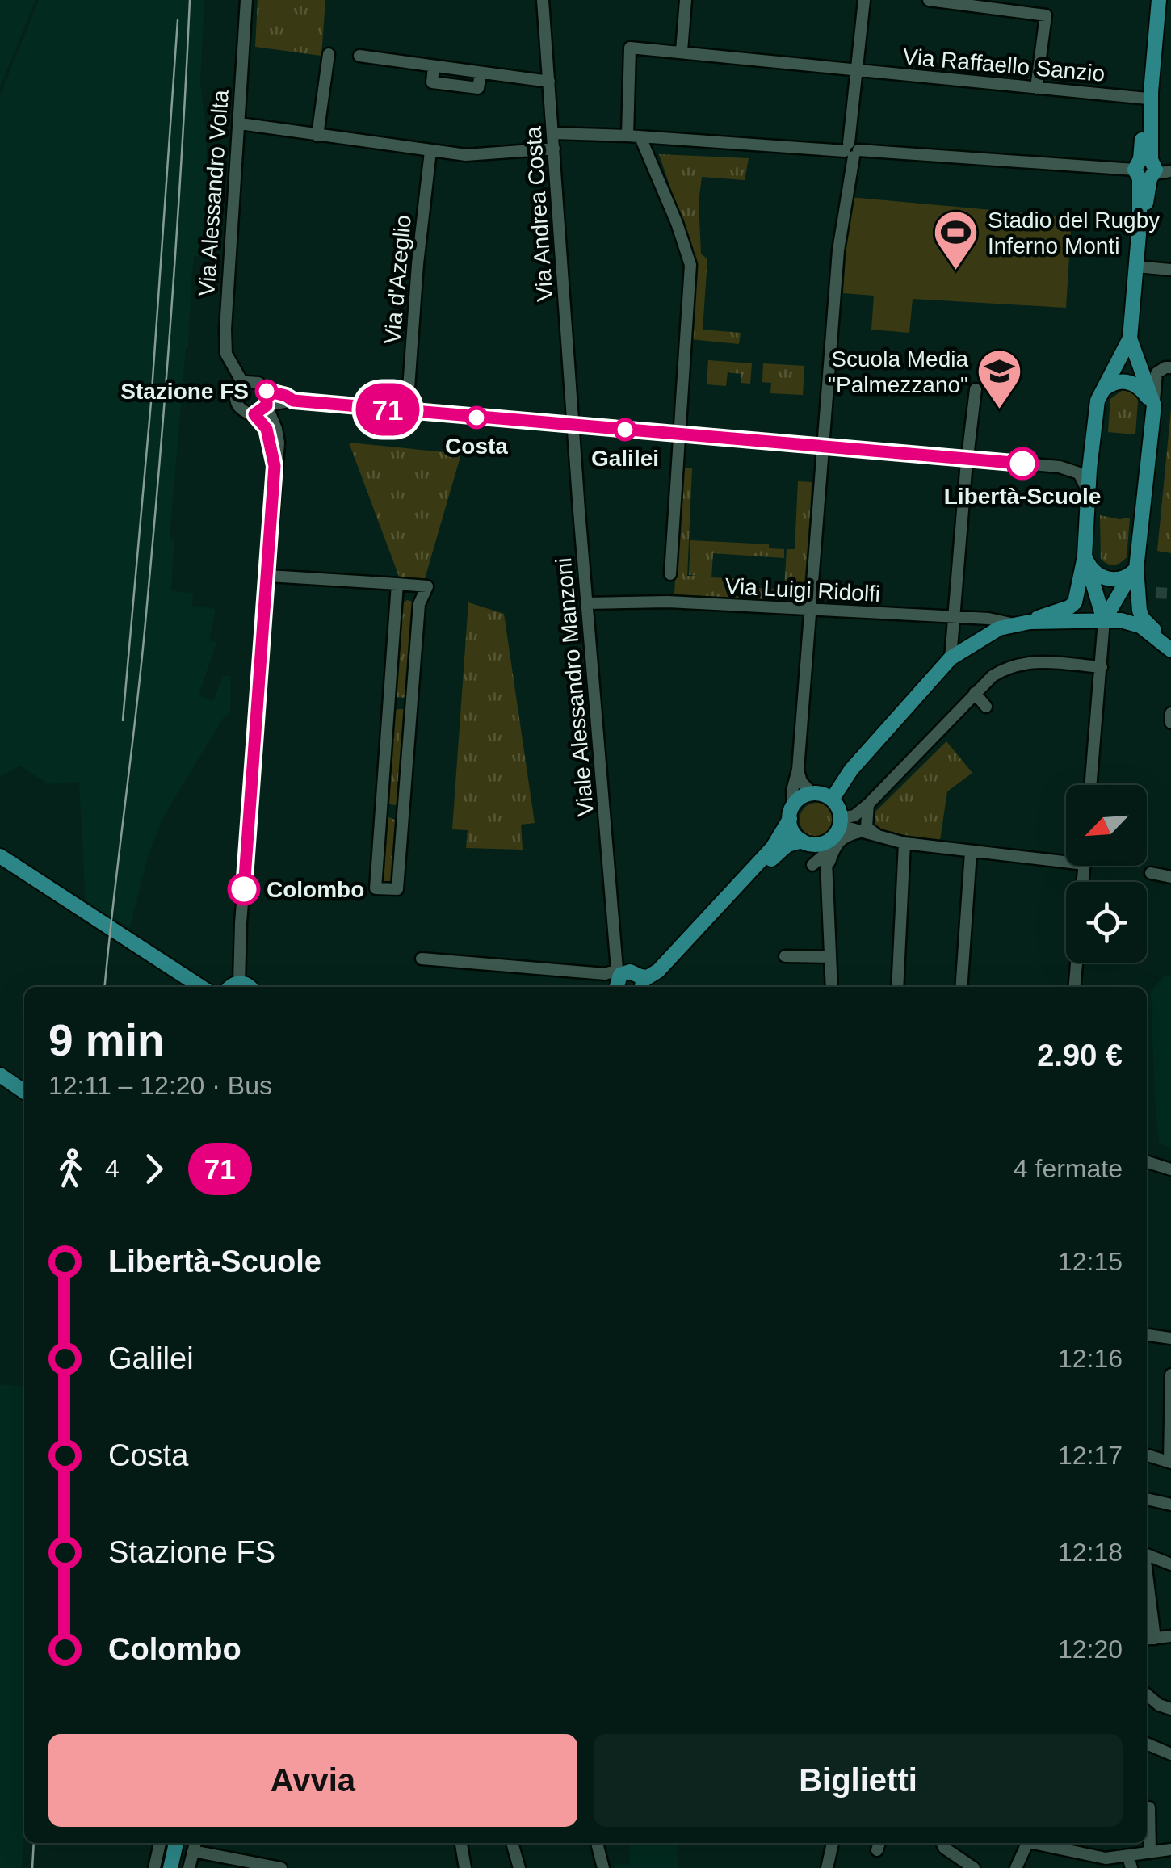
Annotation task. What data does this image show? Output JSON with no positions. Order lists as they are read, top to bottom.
{
  "streets": {
    "street": [
      "Via Raffaello Sanzio",
      "Via Alessandro Volta",
      "Via Andrea Costa",
      "Via d'Azeglio",
      "Via Luigi Ridolfi",
      "Viale Alessandro Manzoni"
    ]
  },
  "crossings": [
    ["Via Andrea Costa", "Viale Alessandro Manzoni"],
    ["Via Luigi Ridolfi", "Viale Alessandro Manzoni"]
  ],
  "places": {
    "sports": ["Stadio del Rugby Inferno Monti"],
    "other": [
      "Stazione FS",
      "Costa",
      "Galilei",
      "Libertà-Scuole",
      "Colombo"
    ],
    "school or university": ["Scuola Media \"Palmezzano\""]
  },
  "lines": ["bus line 71"],
  "north": "bottom left",
  "page": {
    "on_map": "71",
    "heading": ["9 min", "12:11 – 12:20 · Bus", "2.90 €"],
    "legs": ["4", "71", "4 fermate"],
    "list": [
      {
        "name": "Libertà-Scuole",
        "value": "12:15"
      },
      {
        "name": "Galilei",
        "value": "12:16"
      },
      {
        "name": "Costa",
        "value": "12:17"
      },
      {
        "name": "Stazione FS",
        "value": "12:18"
      },
      {
        "name": "Colombo",
        "value": "12:20"
      }
    ],
    "buttons": ["Avvia", "Biglietti"]
  }
}
